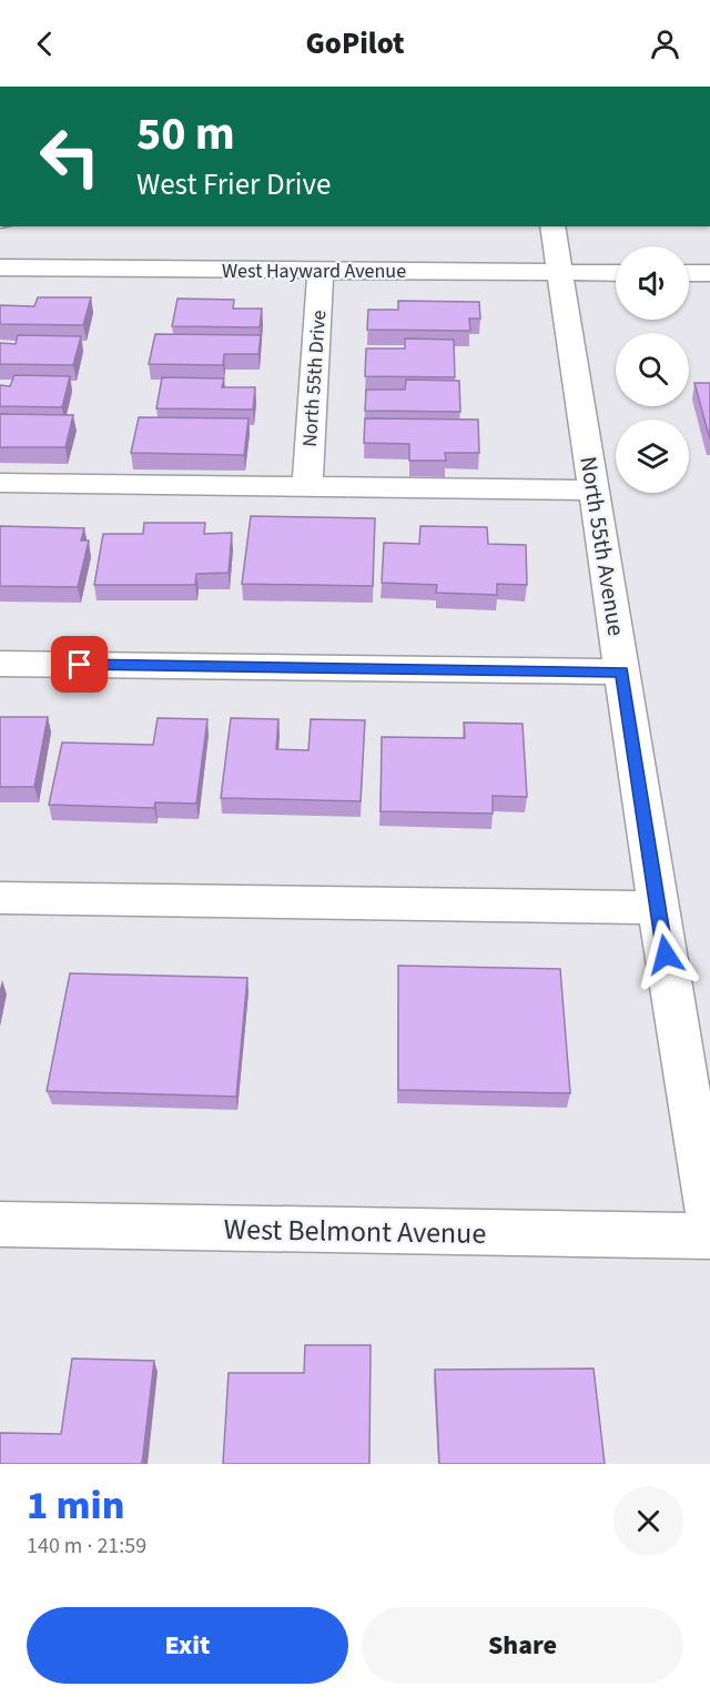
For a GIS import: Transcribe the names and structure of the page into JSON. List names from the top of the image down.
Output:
{
  "streets": {
    "street": [
      "West Hayward Avenue",
      "North 55th Drive",
      "North 55th Avenue",
      "West Belmont Avenue"
    ]
  },
  "crossings": [
    ["West Hayward Avenue", "North 55th Drive"],
    ["West Hayward Avenue", "North 55th Avenue"]
  ],
  "page": {
    "header": "GoPilot",
    "turn": ["50 m", "West Frier Drive"],
    "heading": ["1 min", "140 m · 21:59"],
    "buttons": ["Exit", "Share"]
  }
}
